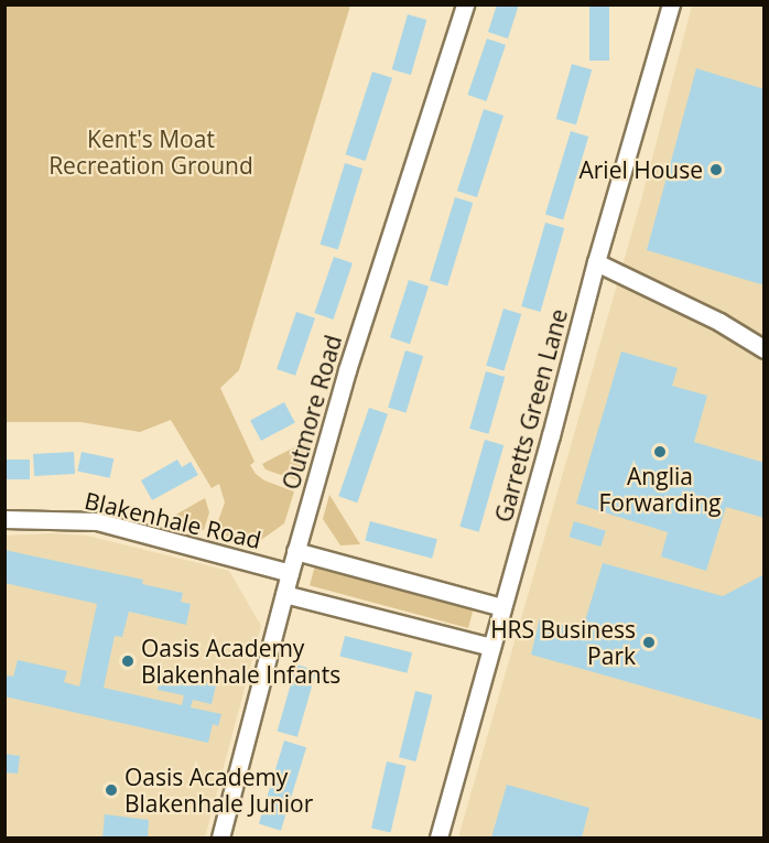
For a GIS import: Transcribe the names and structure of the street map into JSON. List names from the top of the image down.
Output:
{
  "streets": {
    "street": ["Outmore Road", "Garretts Green Lane", "Blakenhale Road"]
  },
  "crossings": [
    ["Outmore Road", "Blakenhale Road"]
  ],
  "parks": ["Kent's Moat Recreation Ground"],
  "places": [
    "Ariel House",
    "Anglia Forwarding",
    "HRS Business Park",
    "Oasis Academy Blakenhale Infants",
    "Oasis Academy Blakenhale Junior"
  ]
}
